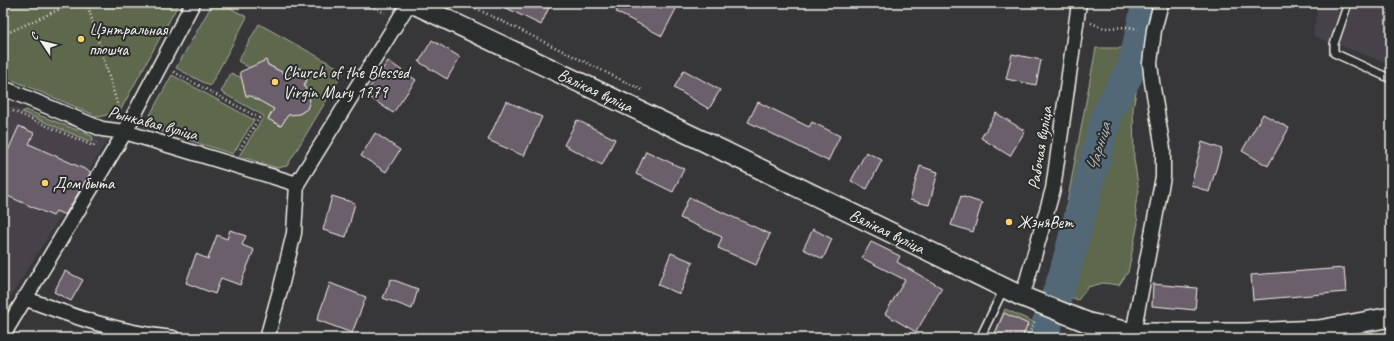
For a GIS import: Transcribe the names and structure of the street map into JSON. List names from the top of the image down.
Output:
{
  "streets": {
    "main road": ["Вялікая вуліца"],
    "street": ["Рынкавая вуліца", "Рабочая вуліца"]
  },
  "crossings": [
    ["Вялікая вуліца", "Рабочая вуліца"]
  ],
  "water": ["Чарніца"],
  "places": [
    "Цэнтральная плошча",
    "Church of the Blessed Virgin Mary 1779",
    "Дом быта",
    "ЖэняВет"
  ],
  "north": "top left"
}
